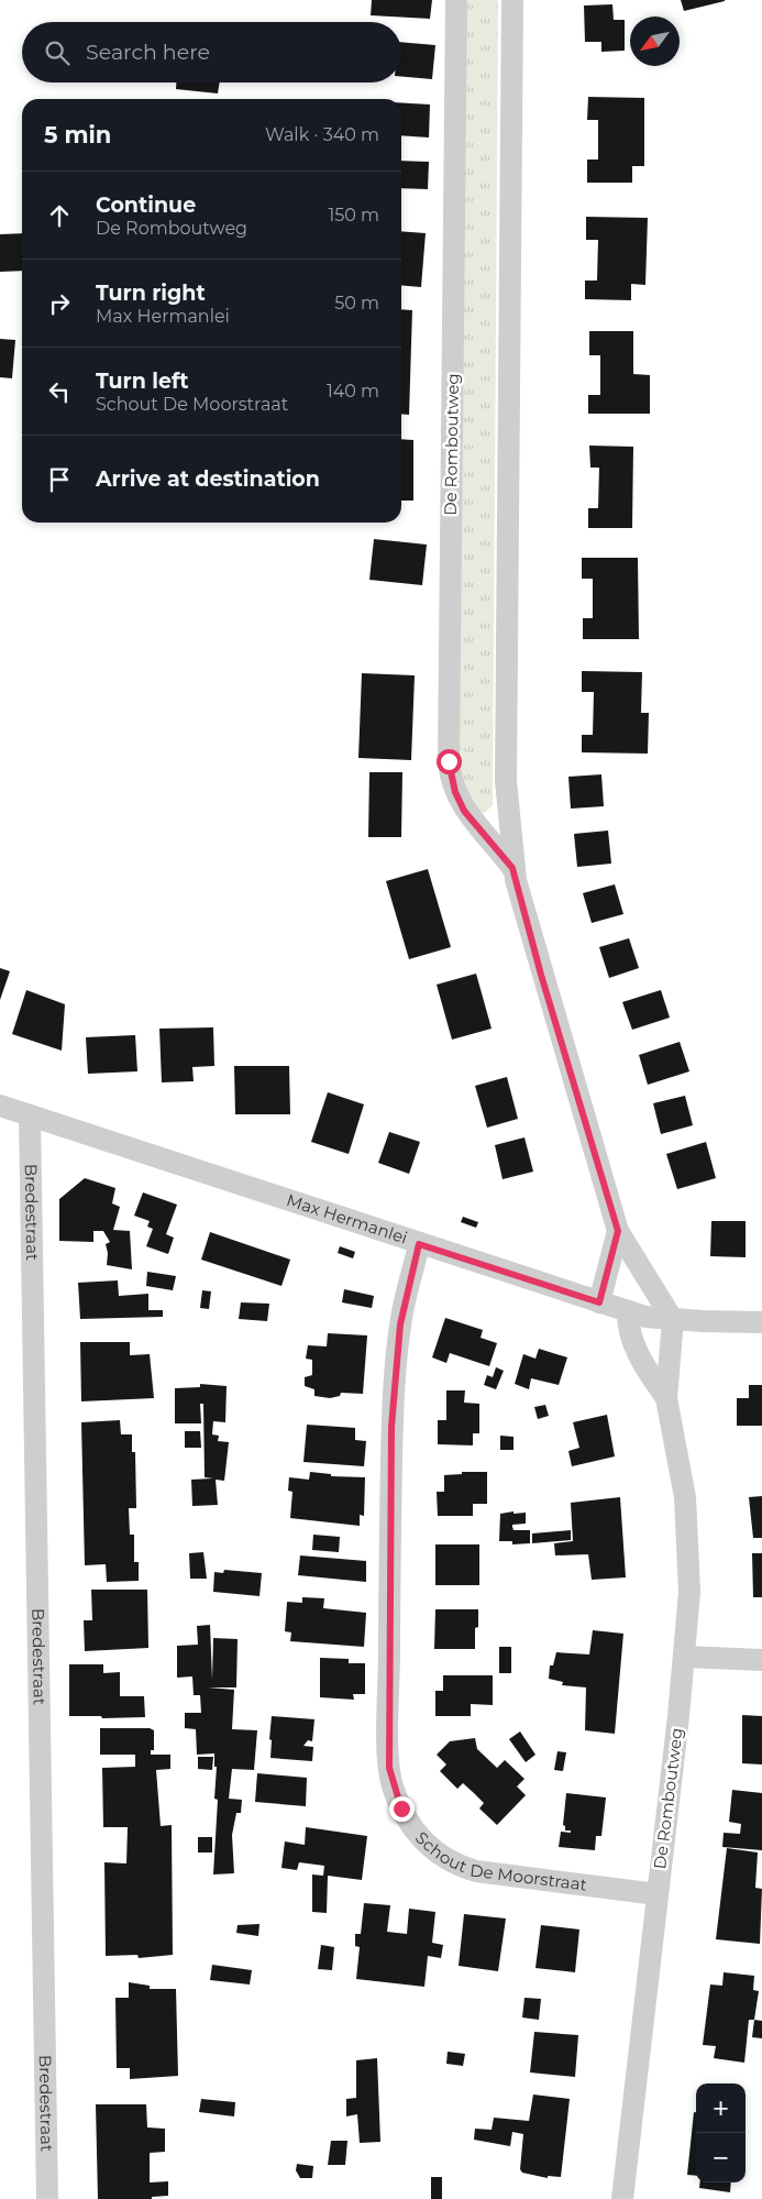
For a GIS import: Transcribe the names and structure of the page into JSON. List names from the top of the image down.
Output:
{
  "streets": {
    "street": [
      "De Romboutweg",
      "Bredestraat",
      "Max Hermanlei",
      "Schout De Moorstraat"
    ]
  },
  "crossings": [
    ["De Romboutweg", "Max Hermanlei"],
    ["De Romboutweg", "Schout De Moorstraat"],
    ["Bredestraat", "Max Hermanlei"],
    ["Max Hermanlei", "Schout De Moorstraat"]
  ],
  "north": "bottom left",
  "page": {
    "search": "Search here",
    "heading": ["5 min", "Walk · 340 m"],
    "list": [
      ["Continue", "De Romboutweg", "150 m"],
      ["Turn right", "Max Hermanlei", "50 m"],
      ["Turn left", "Schout De Moorstraat", "140 m"],
      "Arrive at destination"
    ],
    "map_buttons": ["+", "−"]
  }
}
